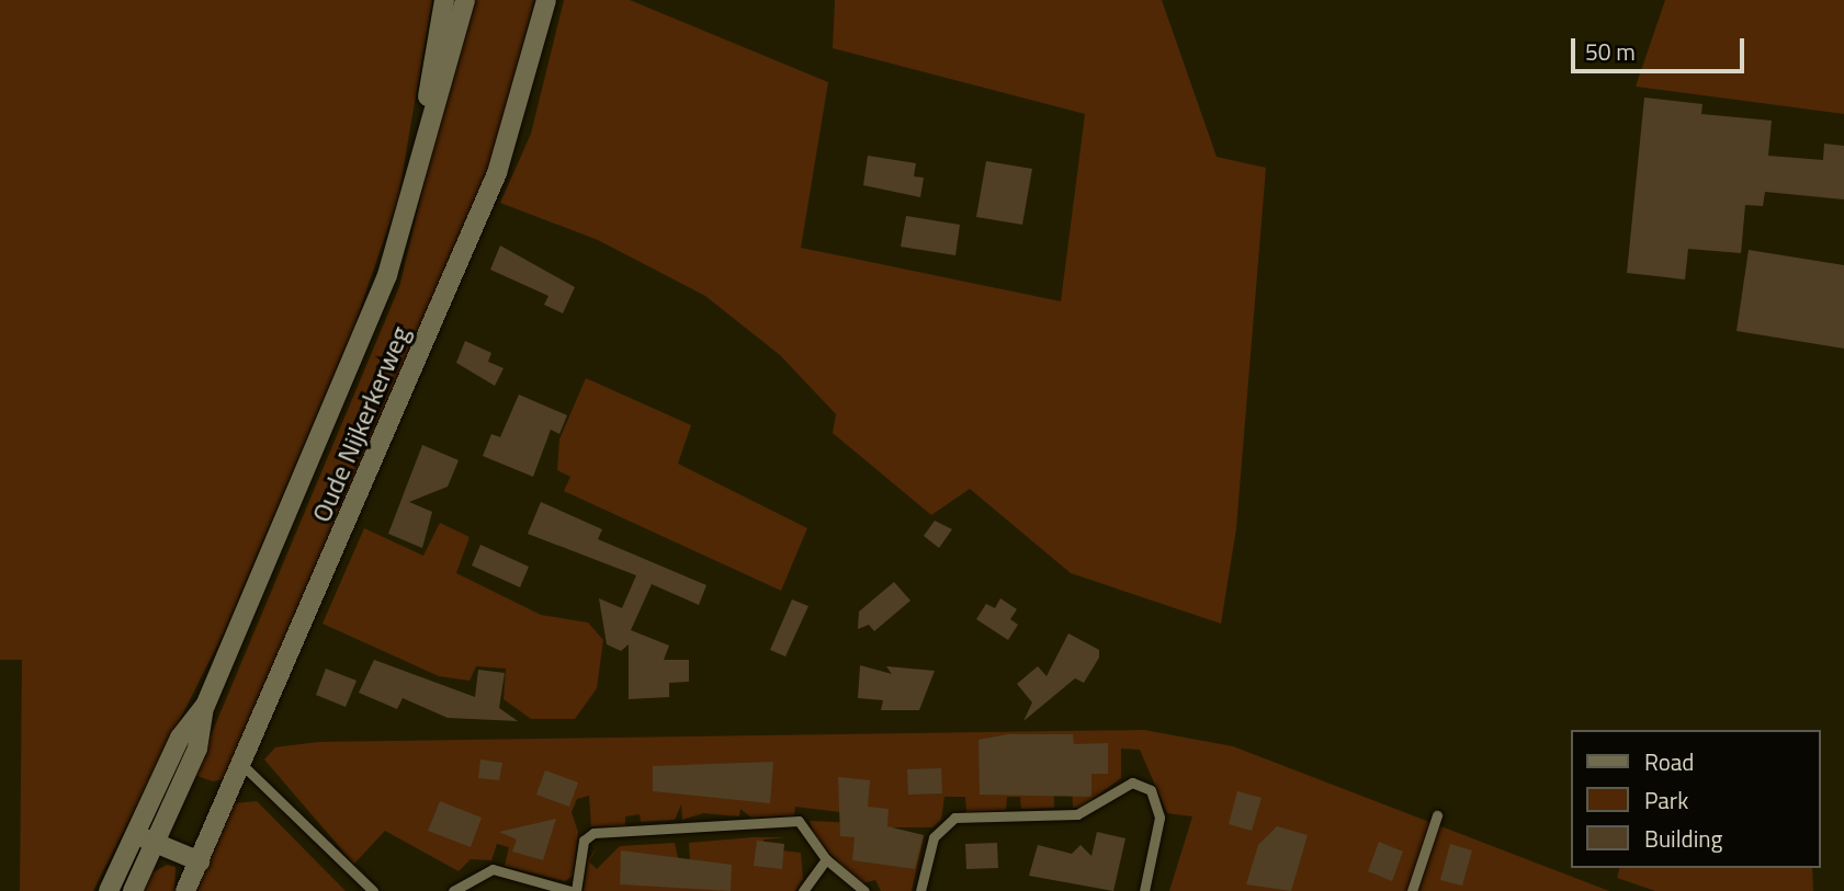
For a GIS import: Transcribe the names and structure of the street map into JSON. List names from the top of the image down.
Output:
{
  "streets": {
    "street": ["Oude Nijkerkerweg"]
  },
  "legend": ["Road", "Park", "Building"],
  "scale_bar": "50 m"
}
